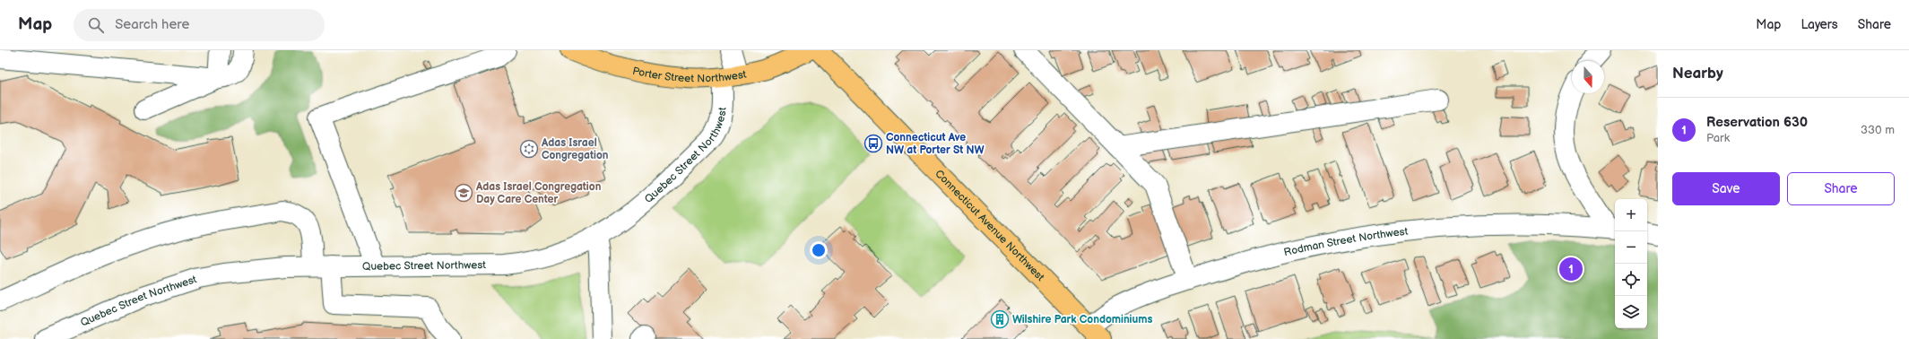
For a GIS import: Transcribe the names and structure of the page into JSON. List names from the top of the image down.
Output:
{
  "streets": {
    "main road": ["Porter Street Northwest", "Connecticut Avenue Northwest"],
    "street": ["Quebec Street Northwest", "Rodman Street Northwest"]
  },
  "crossings": [
    ["Porter Street Northwest", "Quebec Street Northwest"],
    ["Connecticut Avenue Northwest", "Rodman Street Northwest"]
  ],
  "places": {
    "bus stop": ["Connecticut Ave NW at Porter St NW"],
    "synagogue": ["Adas Israel Congregation"],
    "school or university": ["Adas Israel Congregation Day Care Center"],
    "building": ["Wilshire Park Condominiums"]
  },
  "north": "bottom",
  "page": {
    "header": "Map",
    "search": "Search here",
    "nav": ["Map", "Layers", "Share"],
    "heading": "Nearby",
    "list": [
      {
        "mark": "1",
        "name": "Reservation 630",
        "note": "Park",
        "value": "330 m"
      }
    ],
    "buttons": ["Save", "Share"],
    "map_buttons": ["+", "−"],
    "pins": "1"
  }
}
